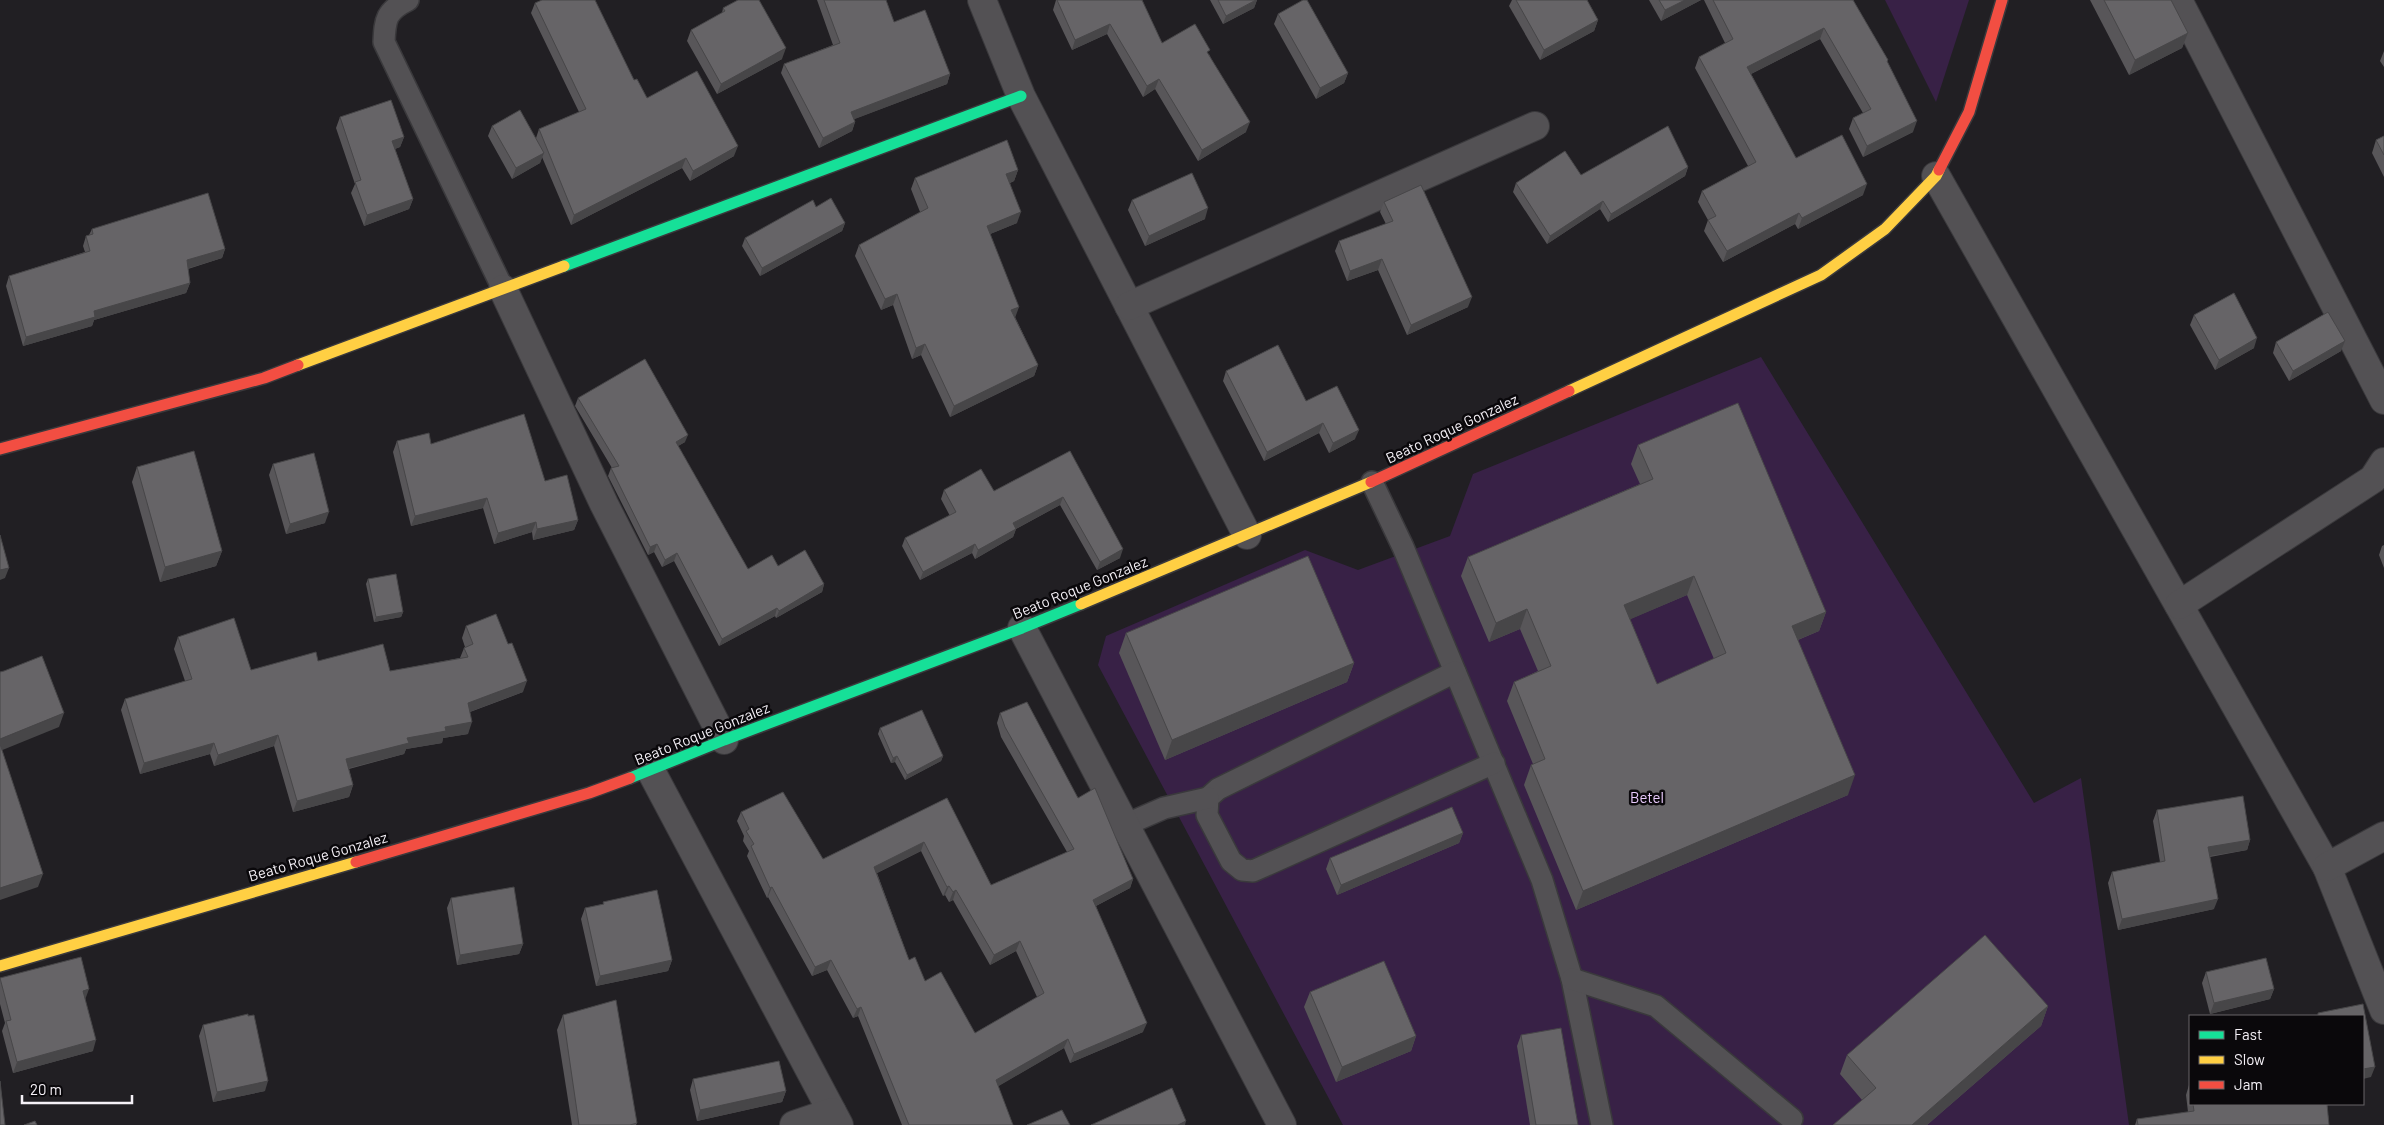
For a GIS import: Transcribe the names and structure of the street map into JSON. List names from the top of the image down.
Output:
{
  "streets": {
    "street": ["Beato Roque Gonzalez"]
  },
  "parks": ["Betel"],
  "legend": ["Fast", "Slow", "Jam"],
  "scale_bar": "20 m"
}
